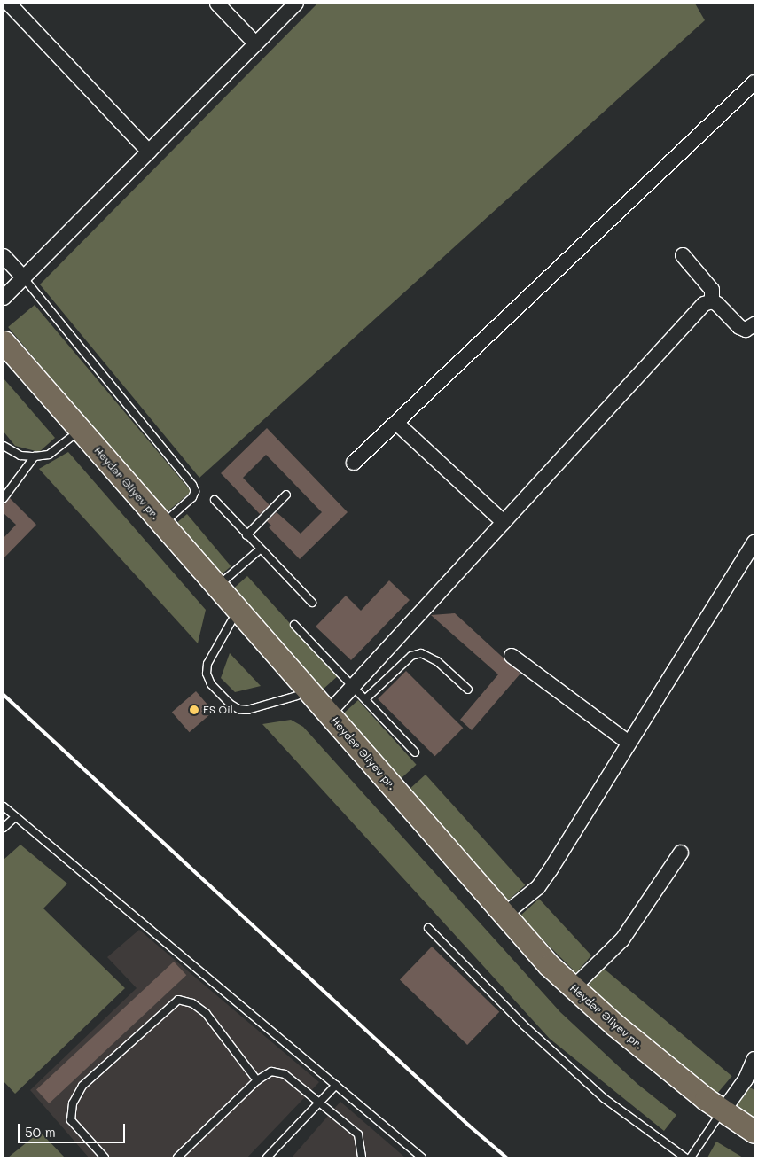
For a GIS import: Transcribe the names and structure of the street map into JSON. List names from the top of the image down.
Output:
{
  "streets": {
    "main road": ["Heydər Əliyev pr."]
  },
  "places": ["ES Oil"],
  "scale_bar": "50 m"
}
